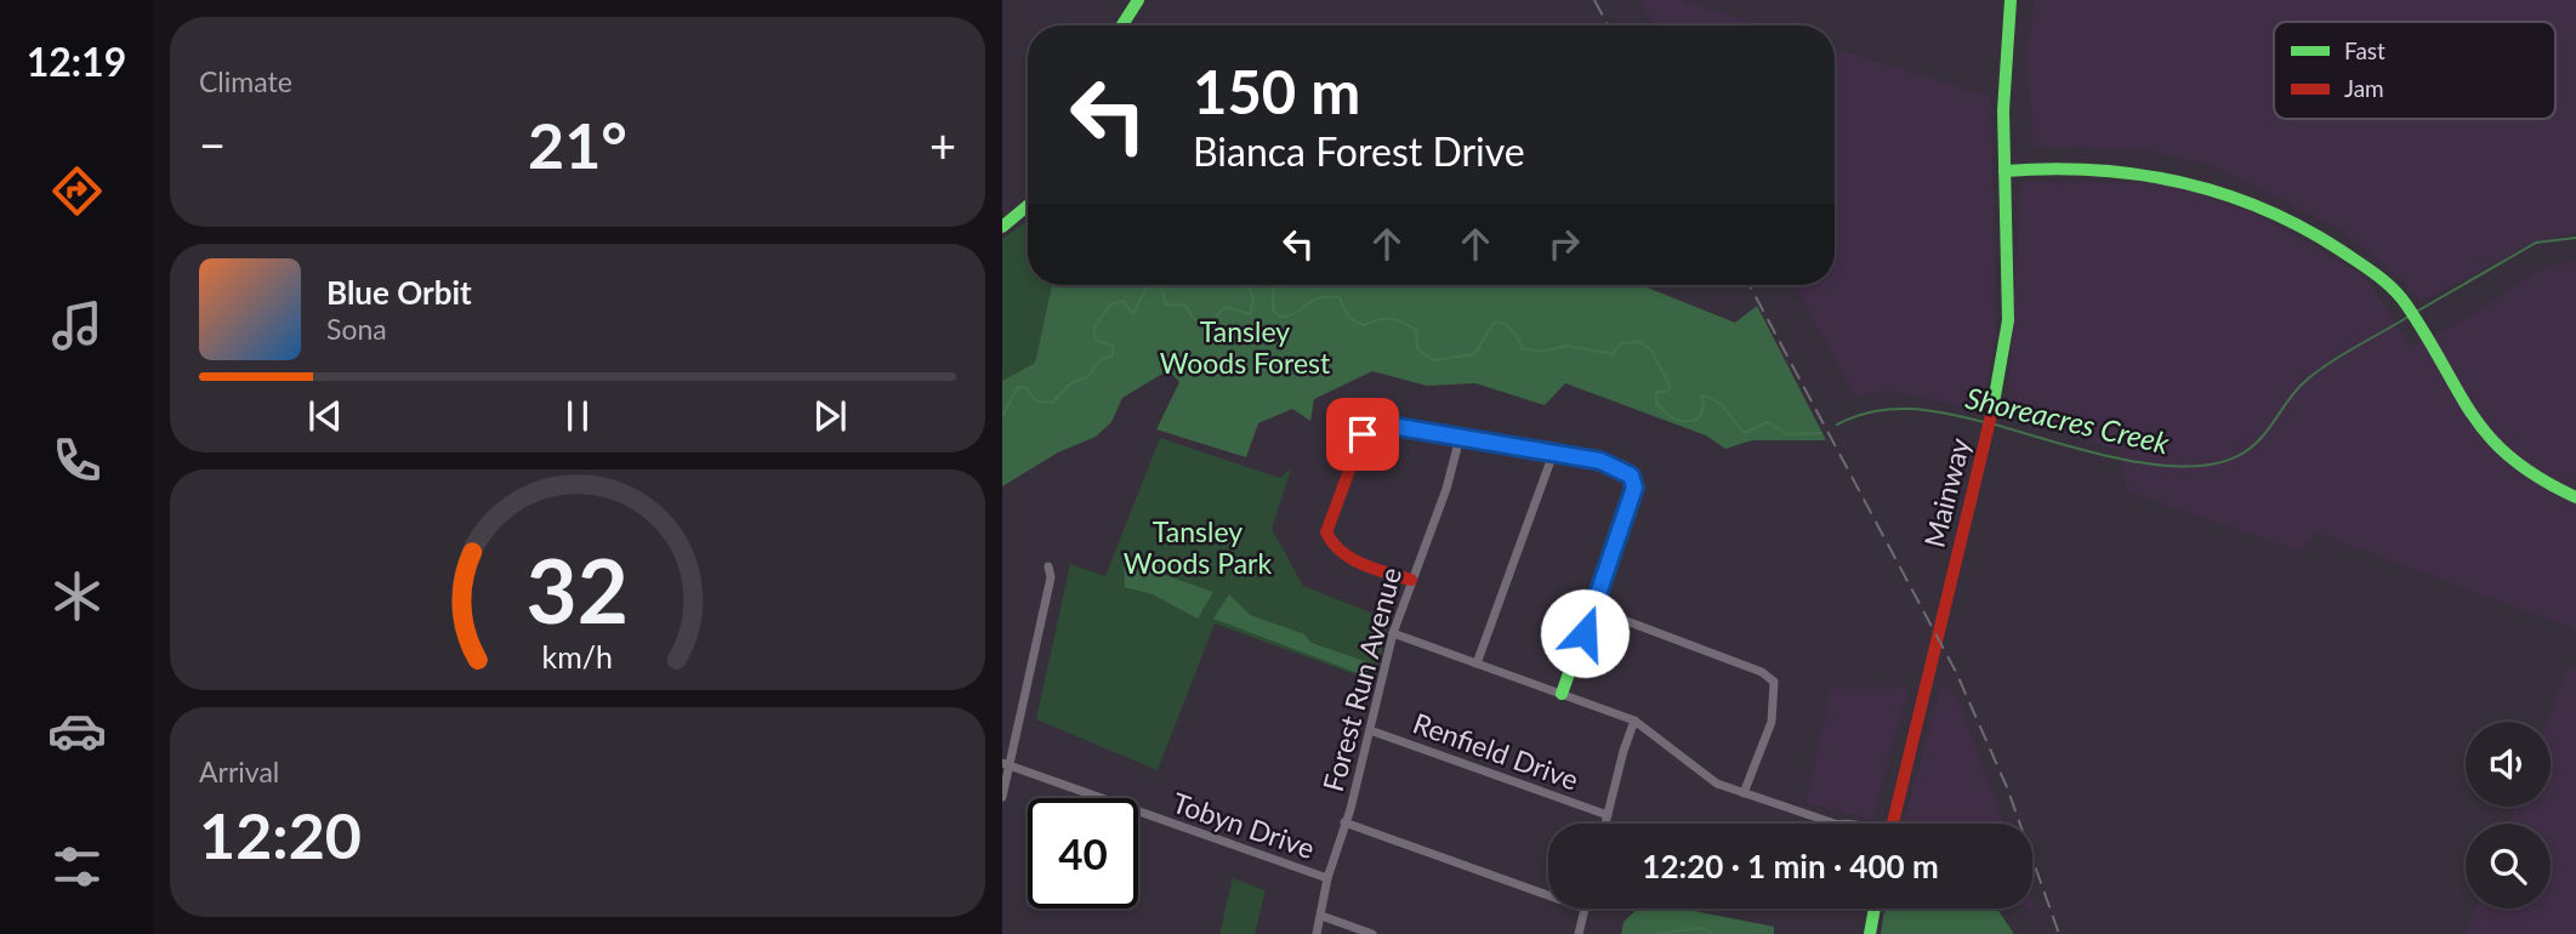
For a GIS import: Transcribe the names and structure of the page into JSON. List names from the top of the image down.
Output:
{
  "streets": {
    "street": [
      "Mainway",
      "Forest Run Avenue",
      "Renfield Drive",
      "Tobyn Drive"
    ]
  },
  "crossings": [
    ["Forest Run Avenue", "Renfield Drive"],
    ["Forest Run Avenue", "Tobyn Drive"]
  ],
  "water": ["Shoreacres Creek"],
  "parks": ["Tansley Woods Forest", "Tansley Woods Park"],
  "legend": ["Fast", "Jam"],
  "page": {
    "tabs": "12:19",
    "tile": [
      "Climate",
      ["Arrival", "12:20"]
    ],
    "turn": ["150 m", "Bianca Forest Drive"],
    "heat": ["−", "21°", "+"],
    "song": ["Blue Orbit", "Sona"],
    "limit": "40",
    "trip": "12:20 · 1 min · 400 m",
    "gauge": ["32", "km/h"]
  }
}
